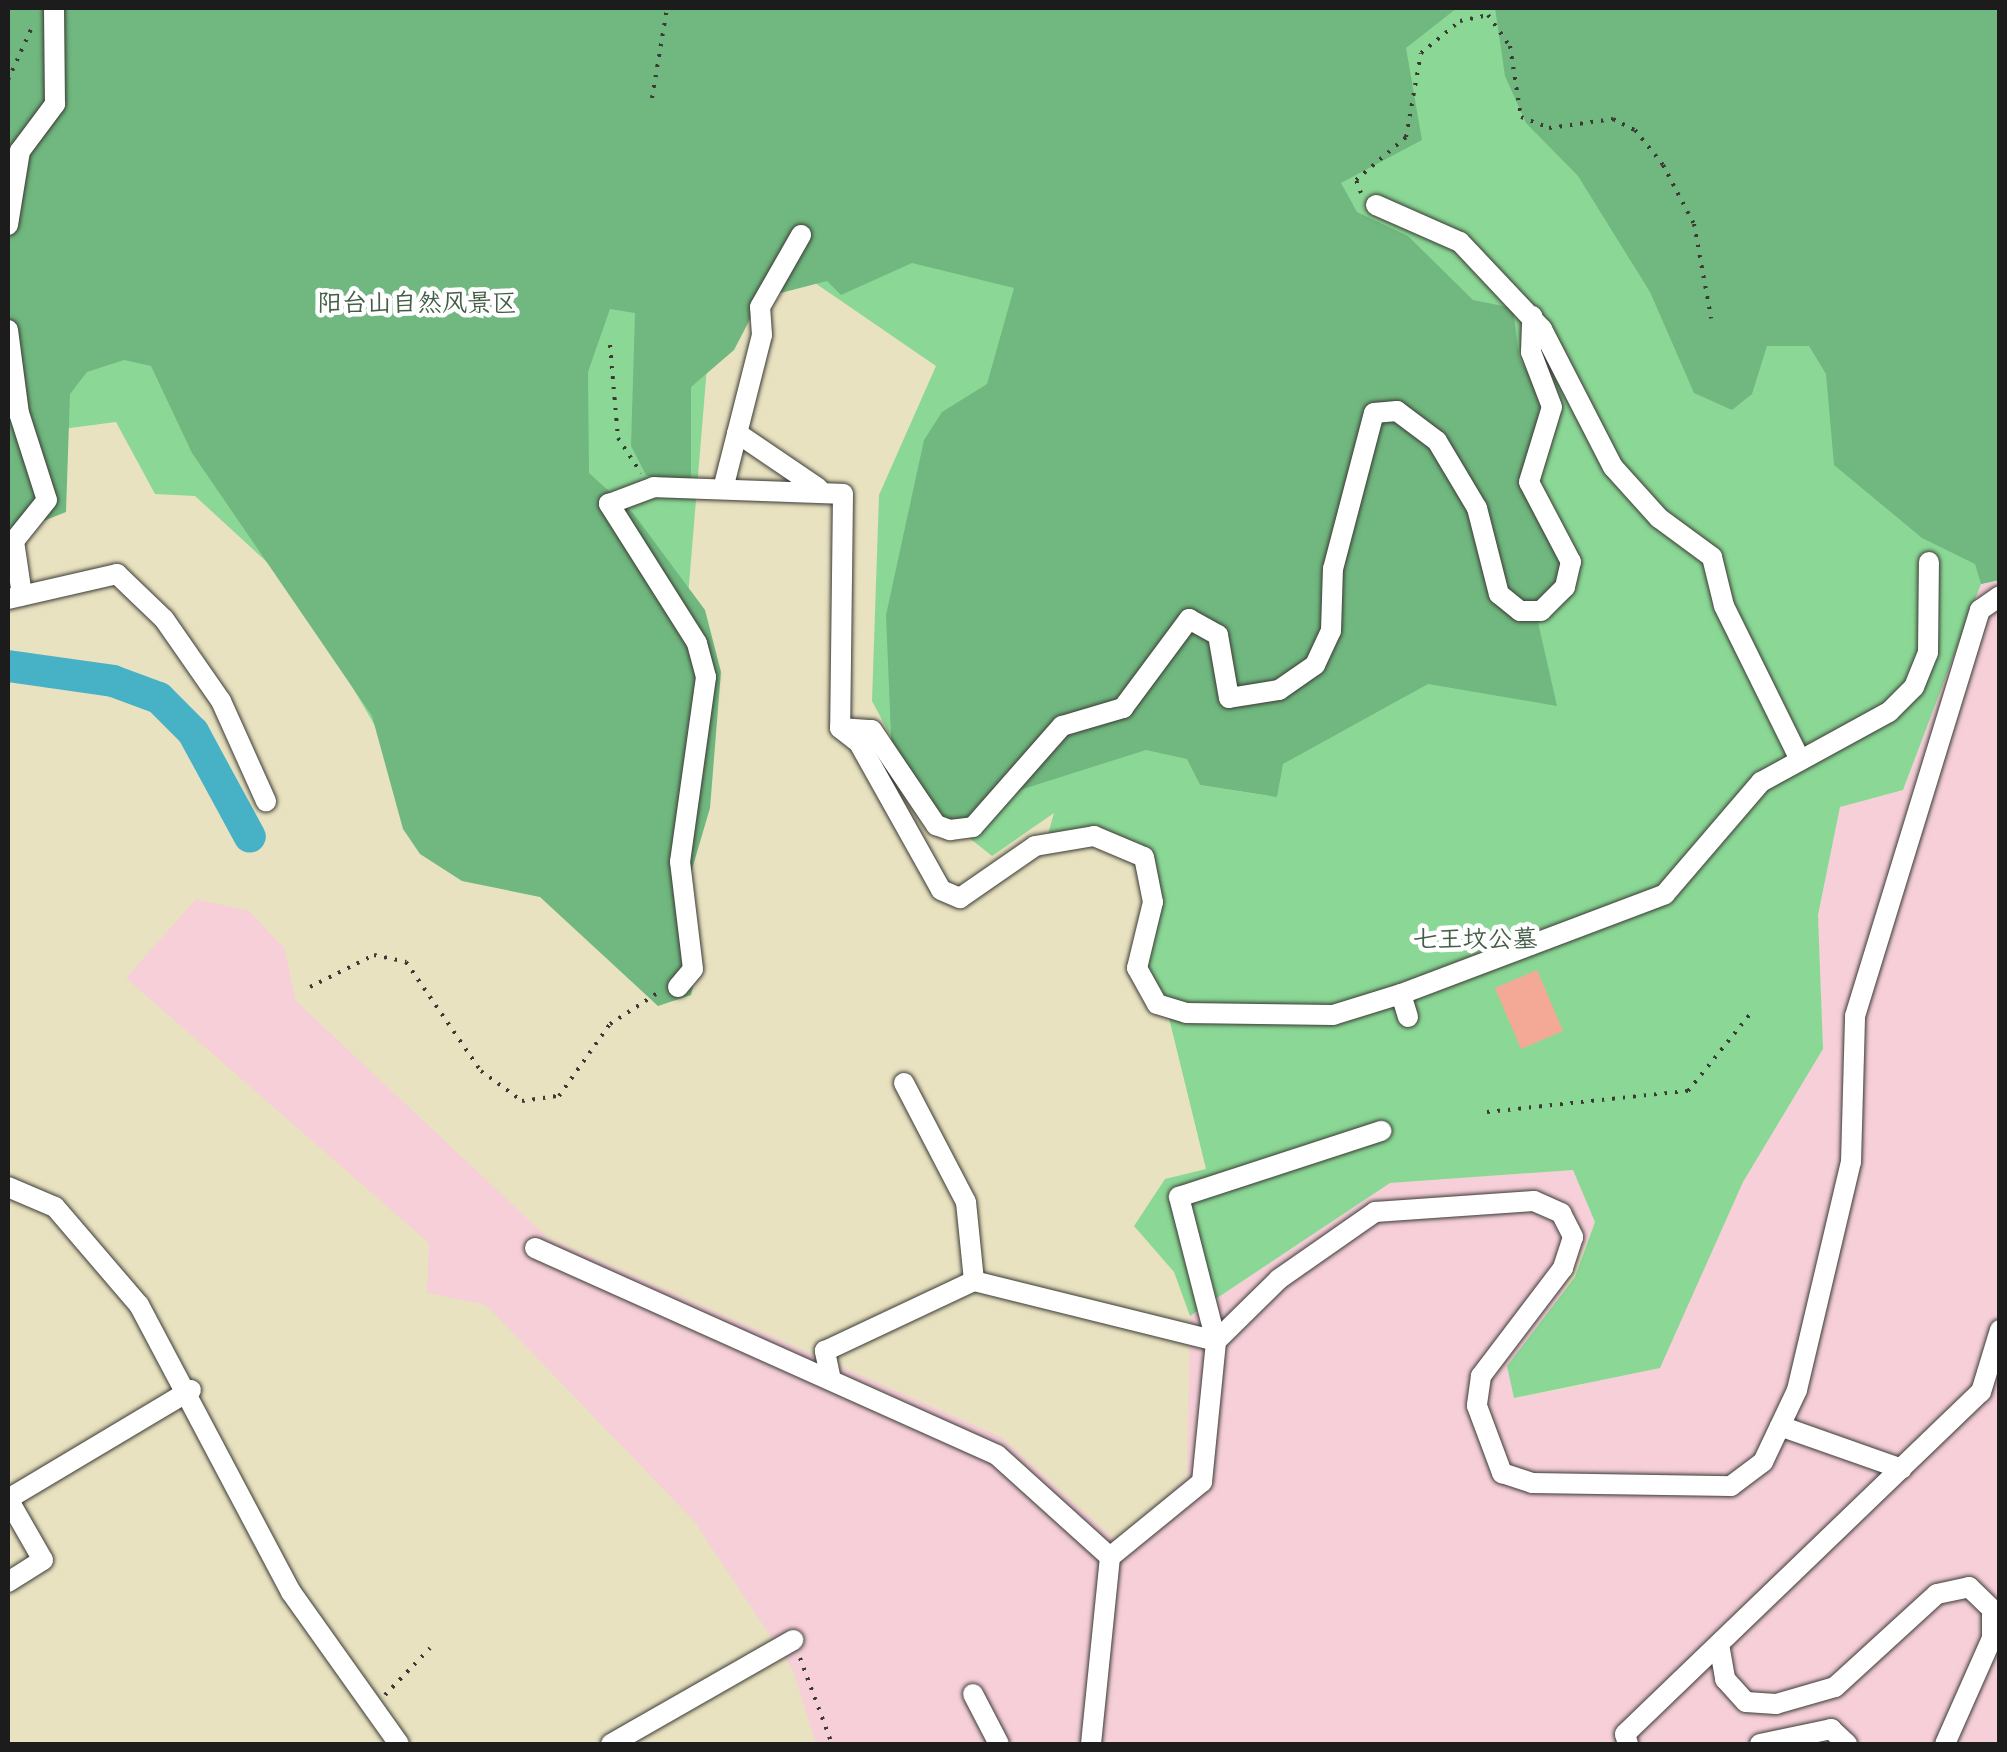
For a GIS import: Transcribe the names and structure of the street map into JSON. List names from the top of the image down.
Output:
{
  "parks": ["阳台山自然风景区", "七王坟公墓"]
}
